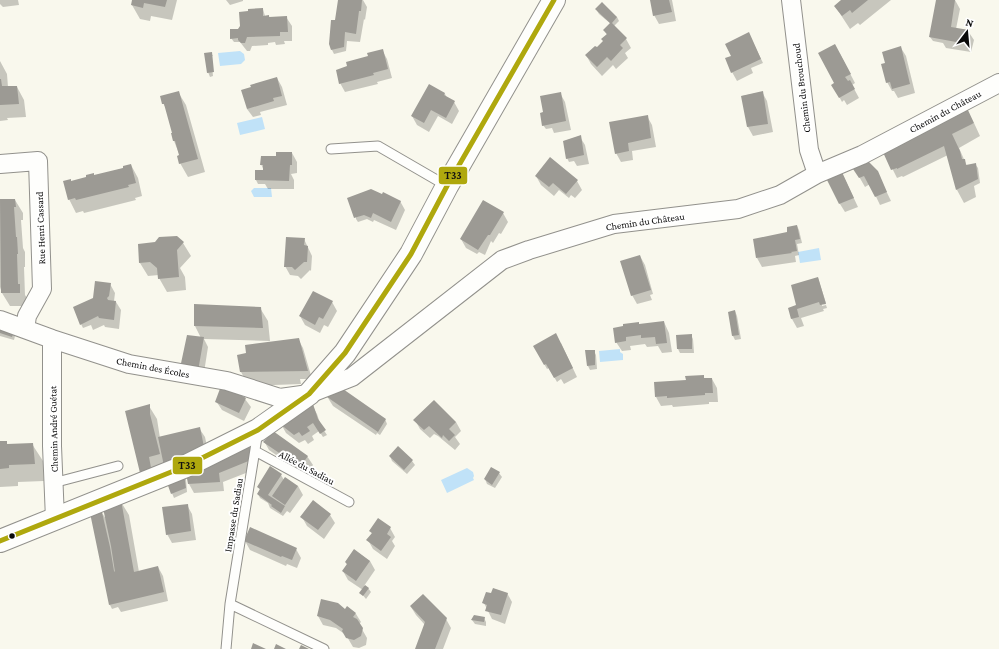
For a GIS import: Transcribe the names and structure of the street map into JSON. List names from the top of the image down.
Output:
{
  "streets": {
    "street": [
      "Chemin du Brouchoud",
      "Chemin du Château",
      "Rue Henri Cassard",
      "Chemin des Écoles",
      "Chemin André Guétat"
    ],
    "lane": ["Allée du Sadiau", "Impasse du Sadiau"]
  },
  "crossings": [
    ["Chemin du Brouchoud", "Chemin du Château"],
    ["Chemin du Château", "Chemin des Écoles"],
    ["Rue Henri Cassard", "Chemin des Écoles"],
    ["Chemin des Écoles", "Chemin André Guétat"],
    ["Allée du Sadiau", "Impasse du Sadiau"]
  ],
  "lines": ["transit line T33"],
  "north": "top"
}
